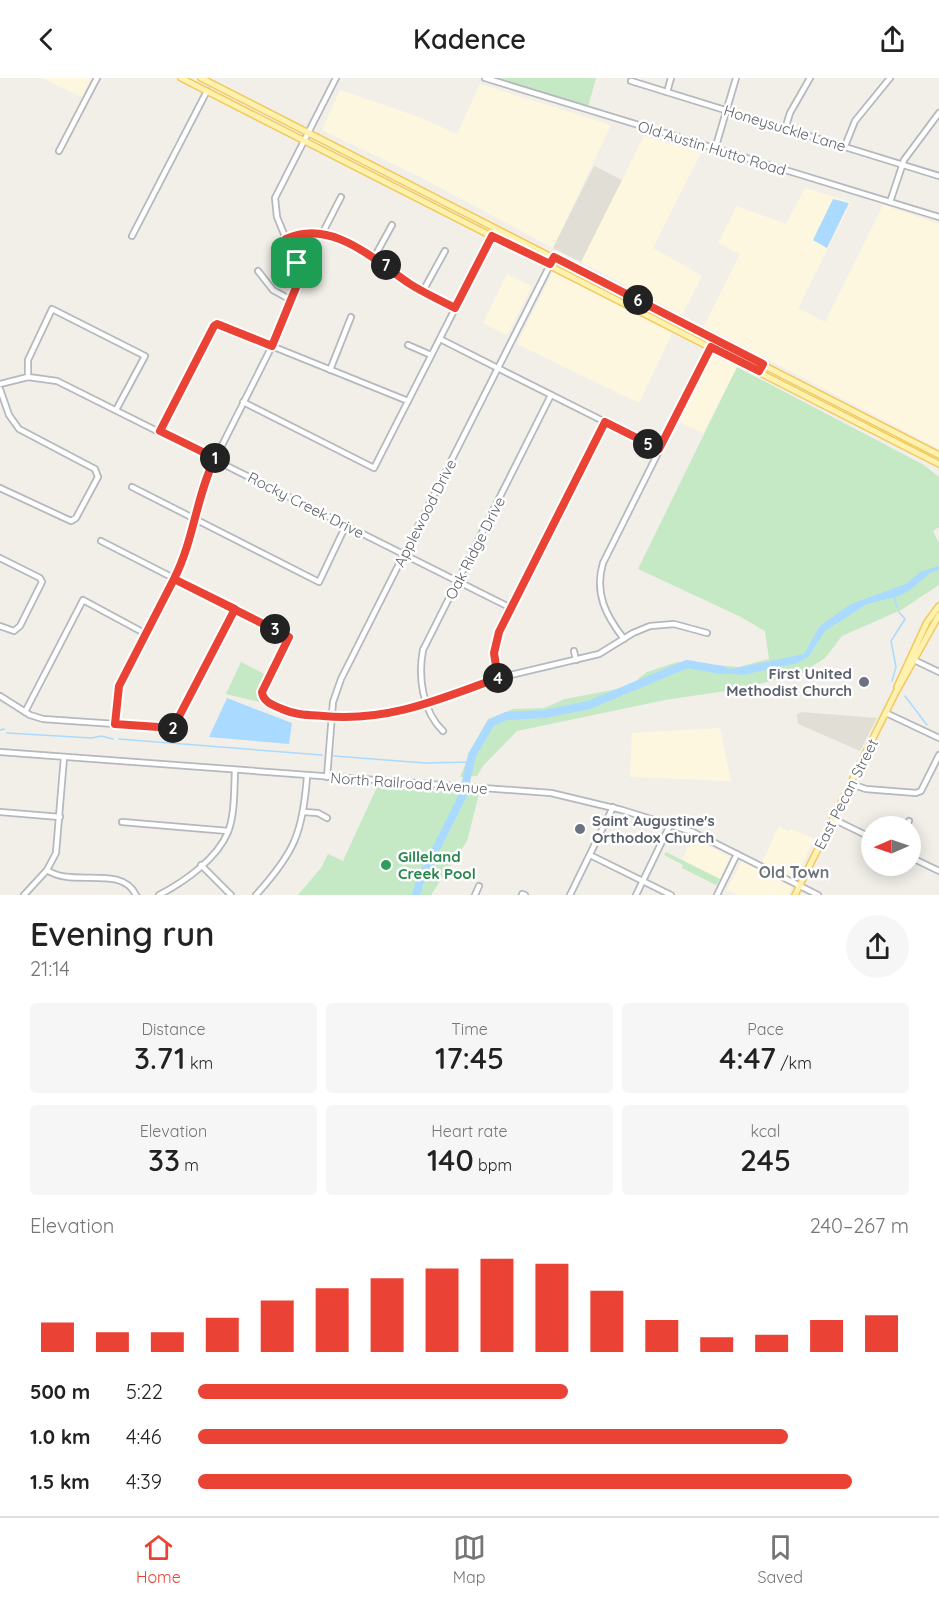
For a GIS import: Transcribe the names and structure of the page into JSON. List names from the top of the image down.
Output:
{
  "streets": {
    "main road": ["East Pecan Street"],
    "street": [
      "Honeysuckle Lane",
      "Old Austin Hutto Road",
      "Rocky Creek Drive",
      "Applewood Drive",
      "Oak Ridge Drive",
      "North Railroad Avenue"
    ]
  },
  "crossings": [
    ["Rocky Creek Drive", "Applewood Drive"],
    ["Rocky Creek Drive", "Oak Ridge Drive"],
    ["Applewood Drive", "North Railroad Avenue"],
    ["North Railroad Avenue", "East Pecan Street"]
  ],
  "districts": ["Old Town"],
  "places": ["First United Methodist Church", "Saint Augustine's Orthodox Church", "Gilleland Creek Pool"],
  "north": "left",
  "page": {
    "header": "Kadence",
    "pins": [
      "7",
      "6",
      "5",
      "1",
      "3",
      "4",
      "2"
    ],
    "heading": ["Evening run", "21:14"],
    "stats": [
      ["Distance", "3.71 km"],
      ["Time", "17:45"],
      ["Pace", "4:47 /km"],
      ["Elevation", "33 m"],
      ["Heart rate", "140 bpm"],
      ["kcal", "245"]
    ],
    "chart": ["Elevation", "240–267 m"],
    "list": [
      {
        "name": "500 m",
        "note": "5:22"
      },
      {
        "name": "1.0 km",
        "note": "4:46"
      },
      {
        "name": "1.5 km",
        "note": "4:39"
      }
    ],
    "tabs": ["Home", "Map", "Saved"]
  }
}
